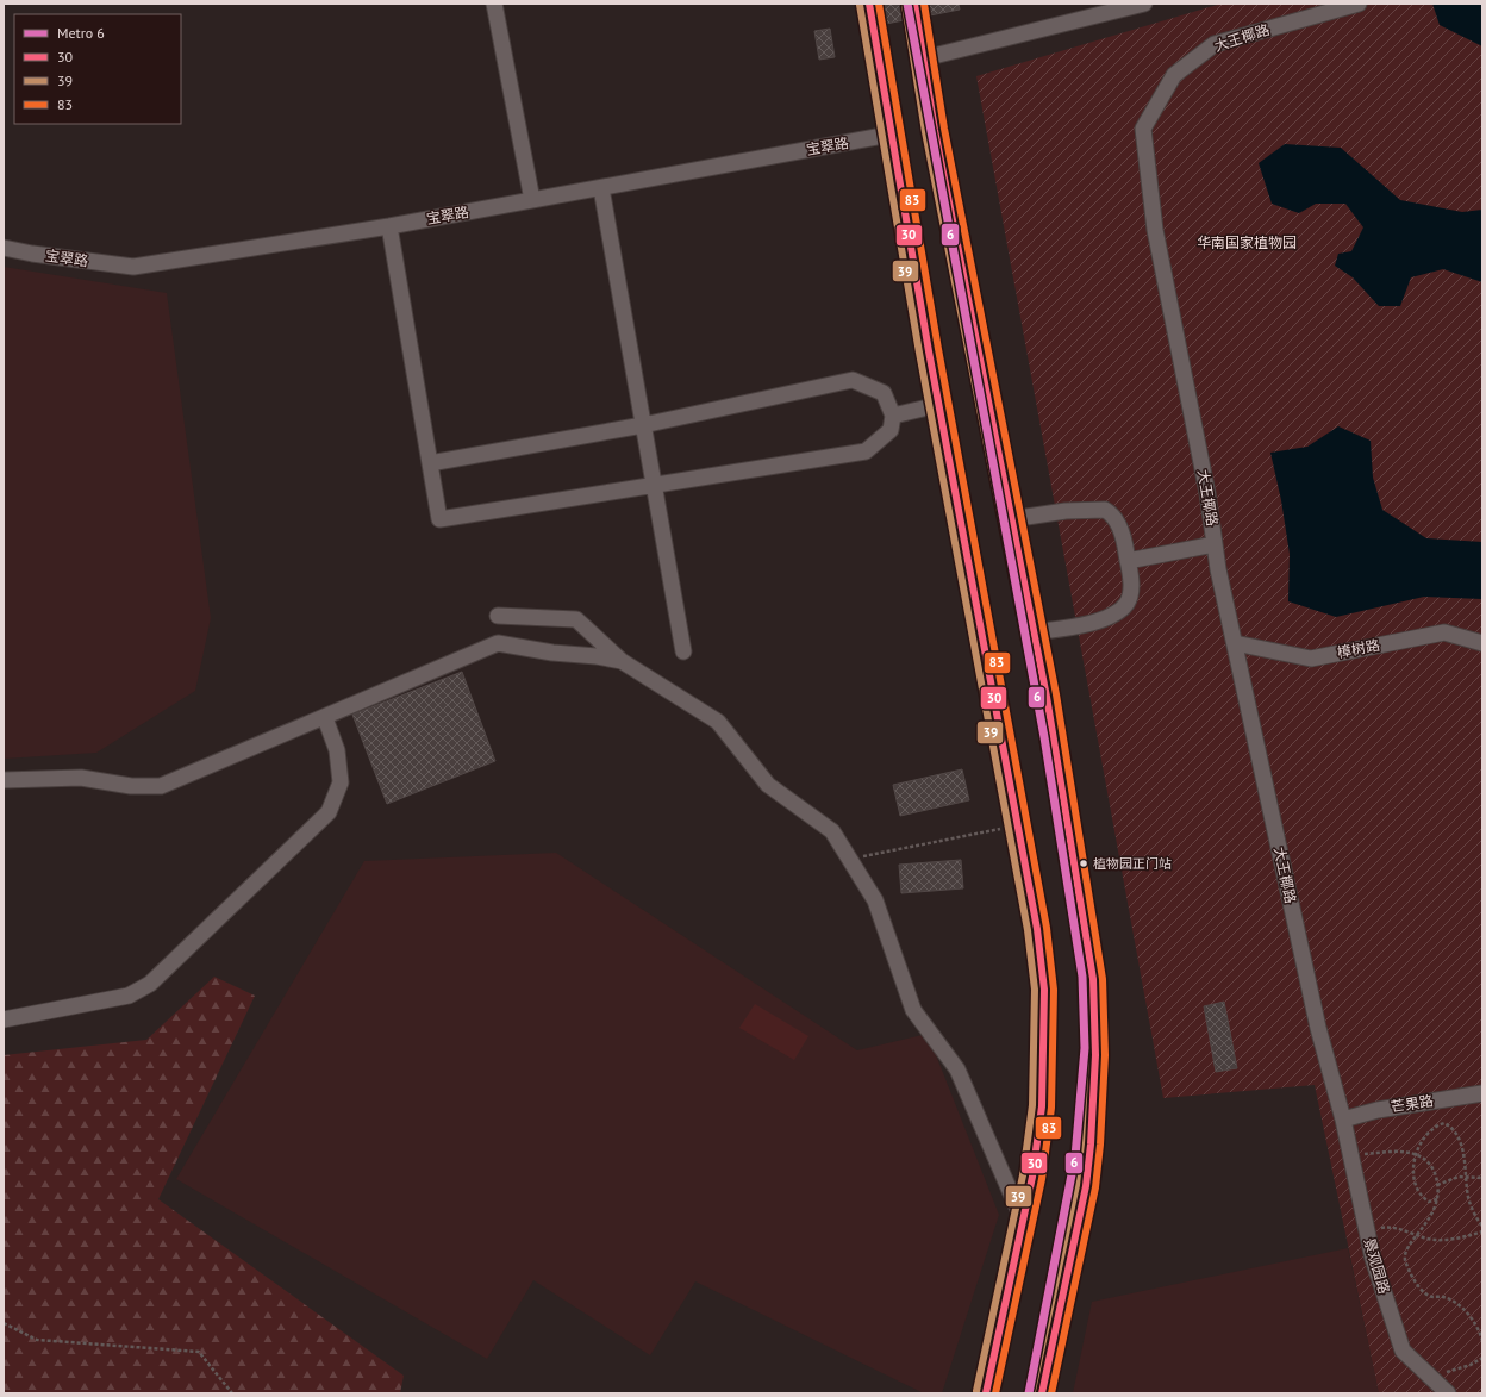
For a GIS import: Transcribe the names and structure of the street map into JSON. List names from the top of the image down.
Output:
{
  "streets": {
    "street": [
      "大王椰路",
      "宝翠路",
      "樟树路",
      "芒果路",
      "景观园路"
    ]
  },
  "crossings": [
    ["大王椰路", "樟树路"],
    ["大王椰路", "芒果路"],
    ["大王椰路", "景观园路"],
    ["芒果路", "景观园路"]
  ],
  "parks": ["华南国家植物园"],
  "places": ["植物园正门站"],
  "lines": [
    "metro line 6",
    "transit line 30",
    "transit line 83",
    "transit line 39"
  ],
  "legend": [
    "Metro 6",
    "30",
    "39",
    "83"
  ]
}
